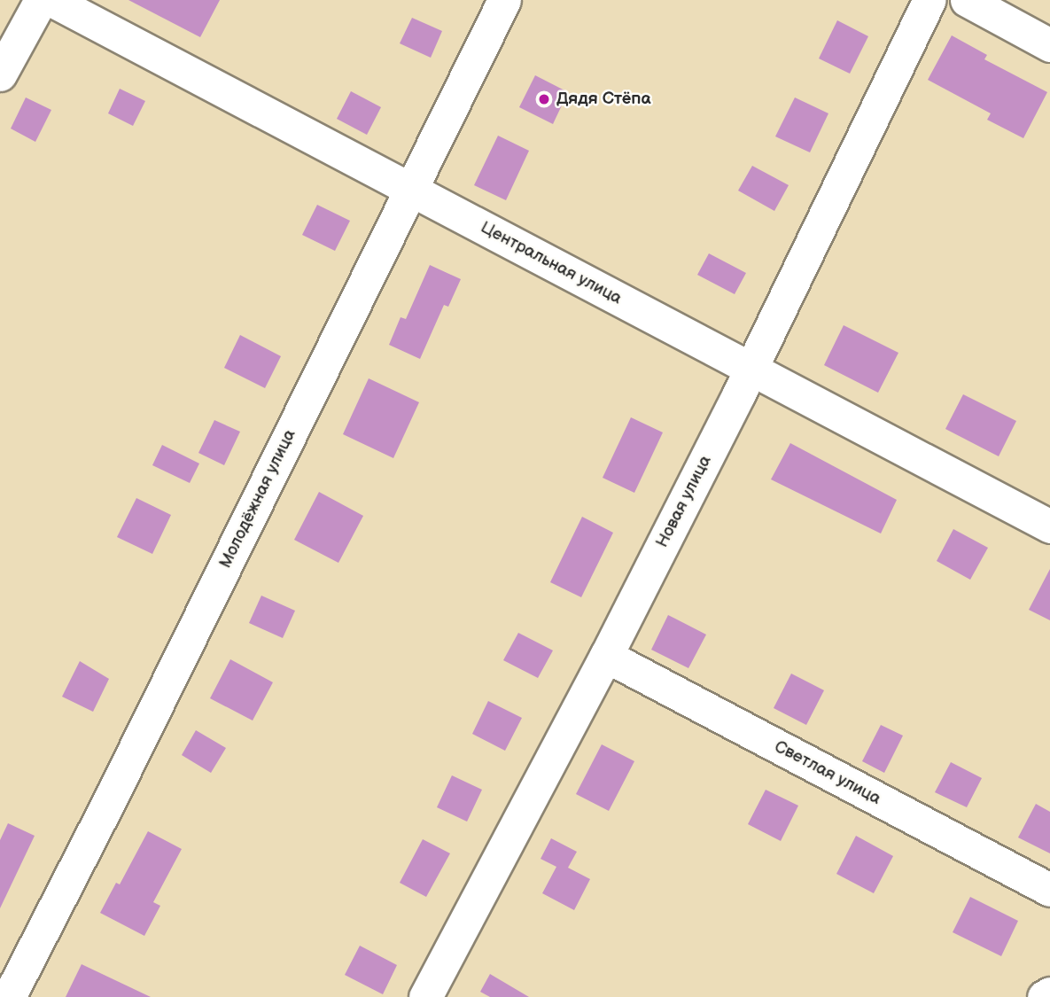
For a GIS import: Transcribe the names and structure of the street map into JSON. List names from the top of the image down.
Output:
{
  "streets": {
    "street": [
      "Центральная улица",
      "Молодёжная улица",
      "Новая улица",
      "Светлая улица"
    ]
  },
  "crossings": [
    ["Центральная улица", "Молодёжная улица"],
    ["Центральная улица", "Новая улица"],
    ["Новая улица", "Светлая улица"]
  ],
  "places": ["Дядя Стёпа"]
}
